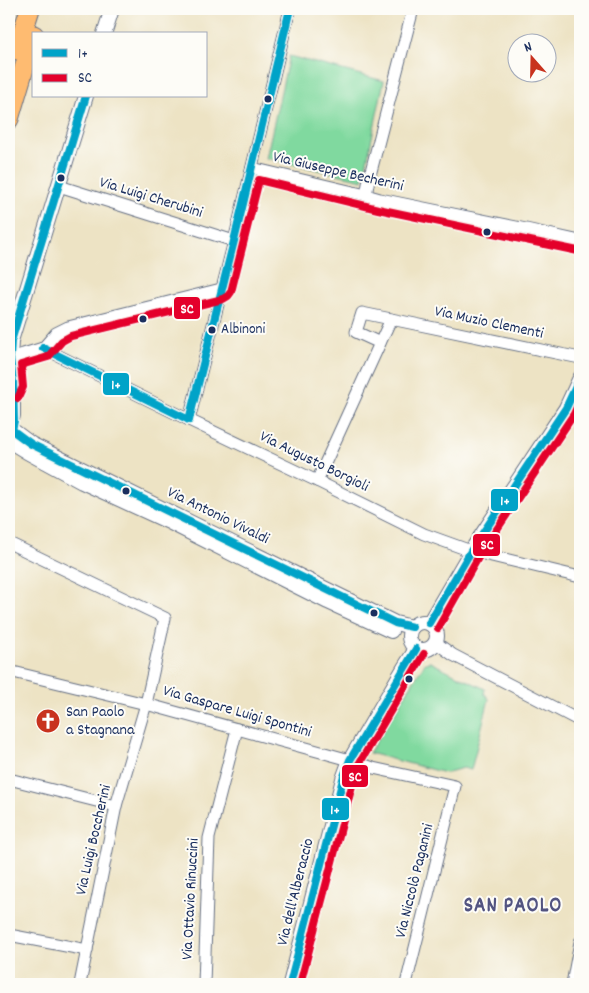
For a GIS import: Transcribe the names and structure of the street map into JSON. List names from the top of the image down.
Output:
{
  "streets": {
    "street": [
      "Via Giuseppe Becherini",
      "Via Luigi Cherubini",
      "Via Muzio Clementi",
      "Via Augusto Borgioli",
      "Via Antonio Vivaldi",
      "Via Gaspare Luigi Spontini",
      "Via Luigi Boccherini",
      "Via Niccolò Paganini",
      "Via dell'Alberaccio",
      "Via Ottavio Rinuccini"
    ]
  },
  "crossings": [
    ["Via Giuseppe Becherini", "Via Luigi Cherubini"],
    ["Via Giuseppe Becherini", "Via Augusto Borgioli"],
    ["Via Antonio Vivaldi", "Via dell'Alberaccio"],
    ["Via Gaspare Luigi Spontini", "Via Luigi Boccherini"],
    ["Via Gaspare Luigi Spontini", "Via Niccolò Paganini"],
    ["Via Gaspare Luigi Spontini", "Via dell'Alberaccio"],
    ["Via Gaspare Luigi Spontini", "Via Ottavio Rinuccini"]
  ],
  "districts": ["SAN PAOLO"],
  "places": {
    "other": ["Albinoni"],
    "church": ["San Paolo a Stagnana"]
  },
  "lines": ["transit line 1+", "transit line SC"],
  "legend": ["1+", "SC"],
  "north": "top"
}
